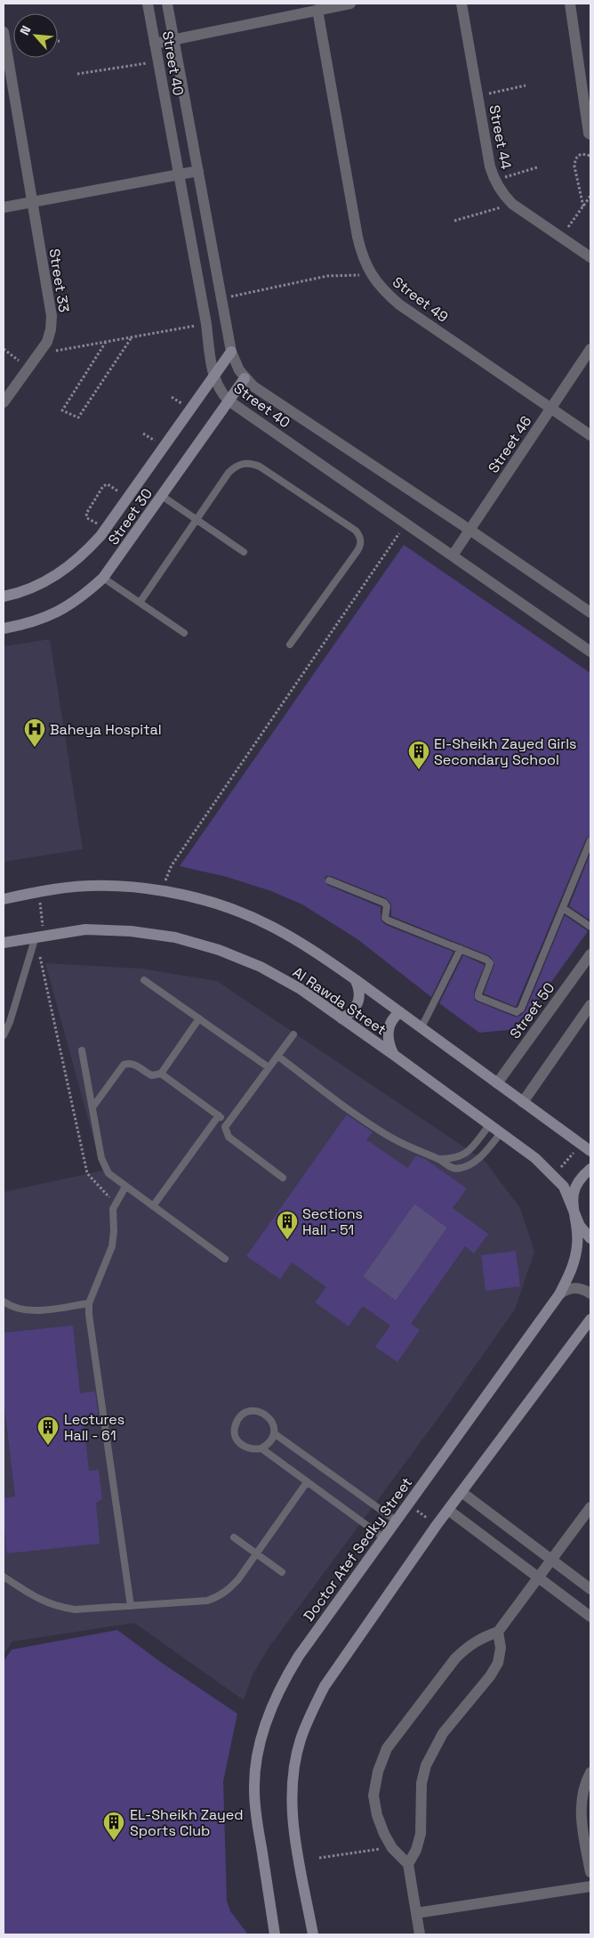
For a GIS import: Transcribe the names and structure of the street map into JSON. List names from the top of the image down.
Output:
{
  "streets": {
    "street": [
      "Street 40",
      "Street 44",
      "Street 33",
      "Street 49",
      "Street 46",
      "Street 30",
      "Al Rawda Street",
      "Street 50",
      "Doctor Atef Sedky Street"
    ]
  },
  "crossings": [
    ["Street 40", "Street 46"],
    ["Street 40", "Street 30"],
    ["Street 49", "Street 46"],
    ["Al Rawda Street", "Street 50"],
    ["Al Rawda Street", "Doctor Atef Sedky Street"]
  ],
  "places": {
    "hospital": ["Baheya Hospital"],
    "building": [
      "El-Sheikh Zayed Girls Secondary School",
      "Sections Hall - 51",
      "Lectures Hall - 61",
      "EL-Sheikh Zayed Sports Club"
    ]
  },
  "north": "top left"
}
